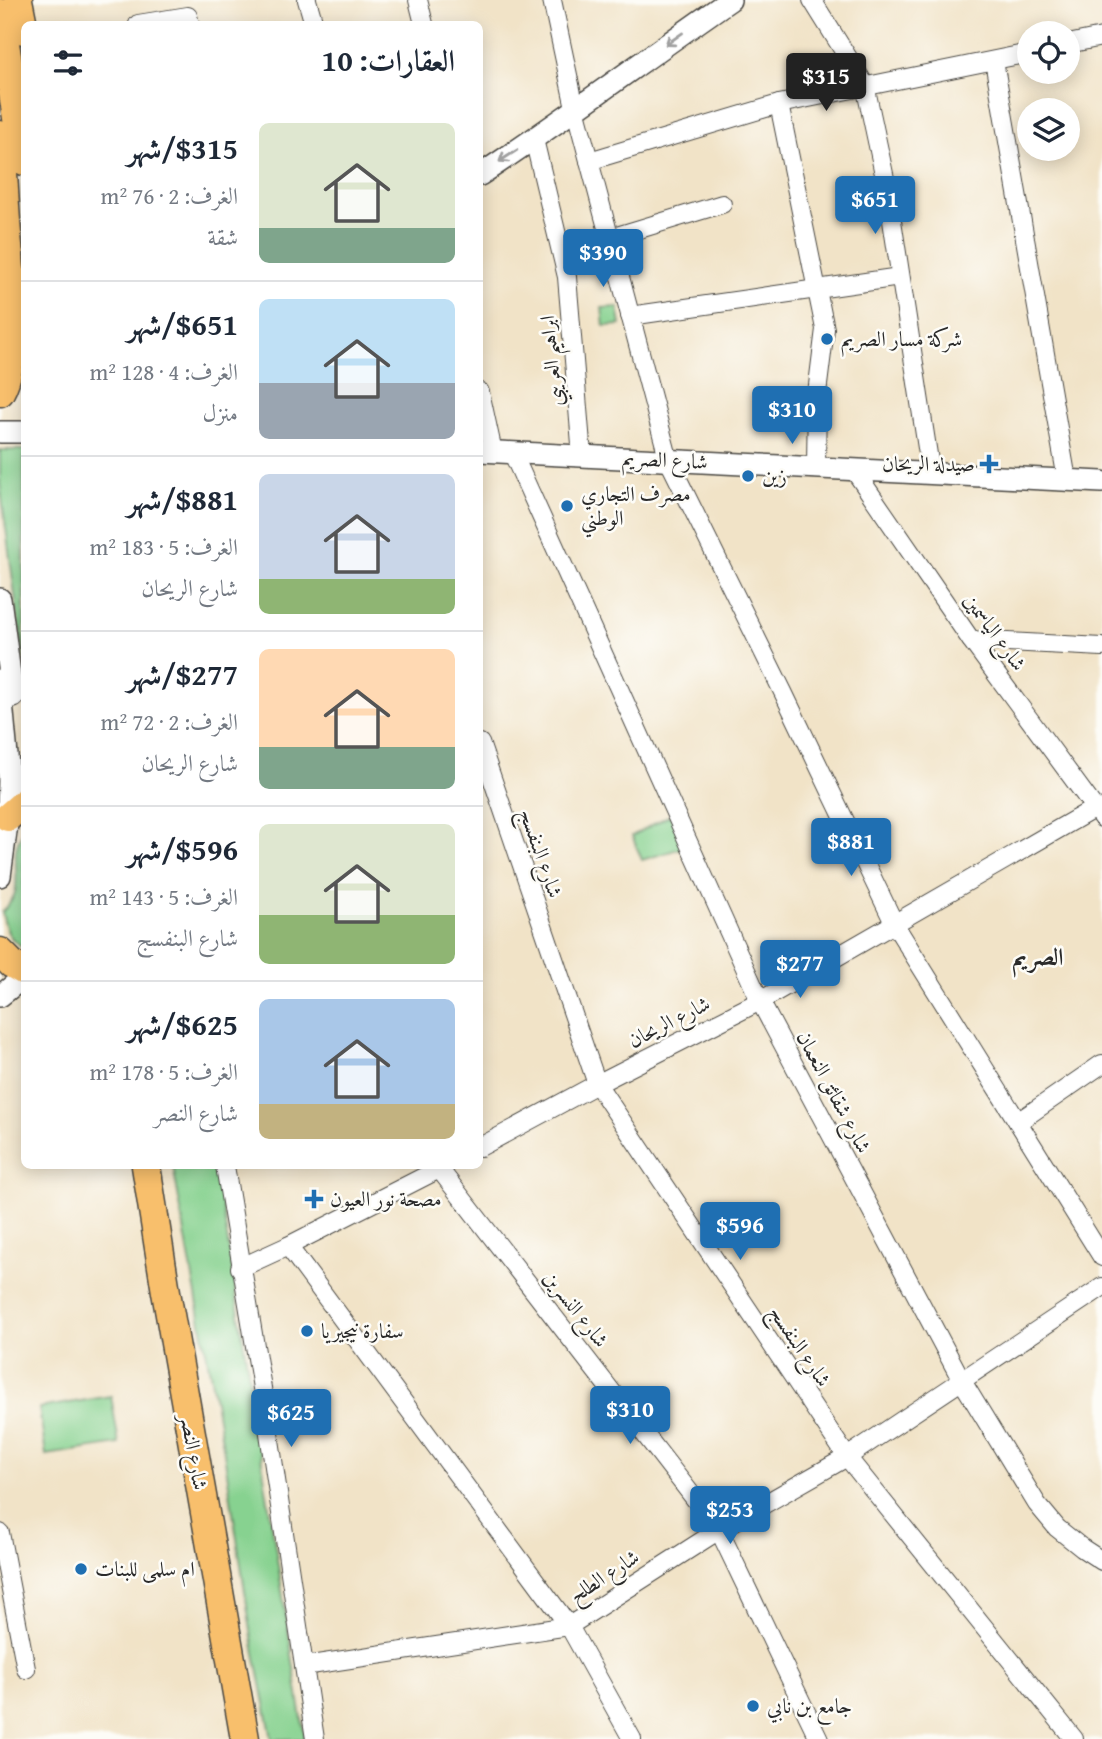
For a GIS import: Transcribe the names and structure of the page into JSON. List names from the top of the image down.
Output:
{
  "streets": {
    "highway": ["شارع النصر"],
    "street": [
      "ابراهيم العريبي",
      "شارع الصريم",
      "شارع الياسمين",
      "شارع البنفسج",
      "شارع الريحان",
      "شارع شقائق النعمان",
      "شارع النسرين",
      "شارع الطلح"
    ]
  },
  "crossings": [
    ["ابراهيم العريبي", "شارع الصريم"],
    ["شارع الصريم", "شارع الياسمين"],
    ["شارع الصريم", "شارع شقائق النعمان"],
    ["شارع الياسمين", "شارع الريحان"],
    ["شارع البنفسج", "شارع الريحان"],
    ["شارع البنفسج", "شارع الطلح"],
    ["شارع الريحان", "شارع شقائق النعمان"],
    ["شارع شقائق النعمان", "شارع الطلح"],
    ["شارع النسرين", "شارع الطلح"]
  ],
  "districts": ["الصريم"],
  "places": {
    "other": [
      "شركة مسار الصريم",
      "زين",
      "مصرف التجاري الوطني",
      "سفارة نيجيريا",
      "ام سلمى للبنات",
      "جامع بن نابي"
    ],
    "health": ["صيدلة الريحان", "مصحة نور العيون"]
  },
  "page": {
    "heading": "العقارات: 10",
    "price": [
      "$315",
      "$651",
      "$390",
      "$310",
      "$881",
      "$277",
      "$596",
      "$310",
      "$625",
      "$253"
    ],
    "list": [
      {
        "name": "$315/شهر",
        "note": "الغرف: 2 · 76 m² · شقة"
      },
      {
        "name": "$651/شهر",
        "note": "الغرف: 4 · 128 m² · منزل"
      },
      {
        "name": "$881/شهر",
        "note": "الغرف: 5 · 183 m² · شارع الريحان"
      },
      {
        "name": "$277/شهر",
        "note": "الغرف: 2 · 72 m² · شارع الريحان"
      },
      {
        "name": "$596/شهر",
        "note": "الغرف: 5 · 143 m² · شارع البنفسج"
      },
      {
        "name": "$625/شهر",
        "note": "الغرف: 5 · 178 m² · شارع النصر"
      }
    ]
  }
}
